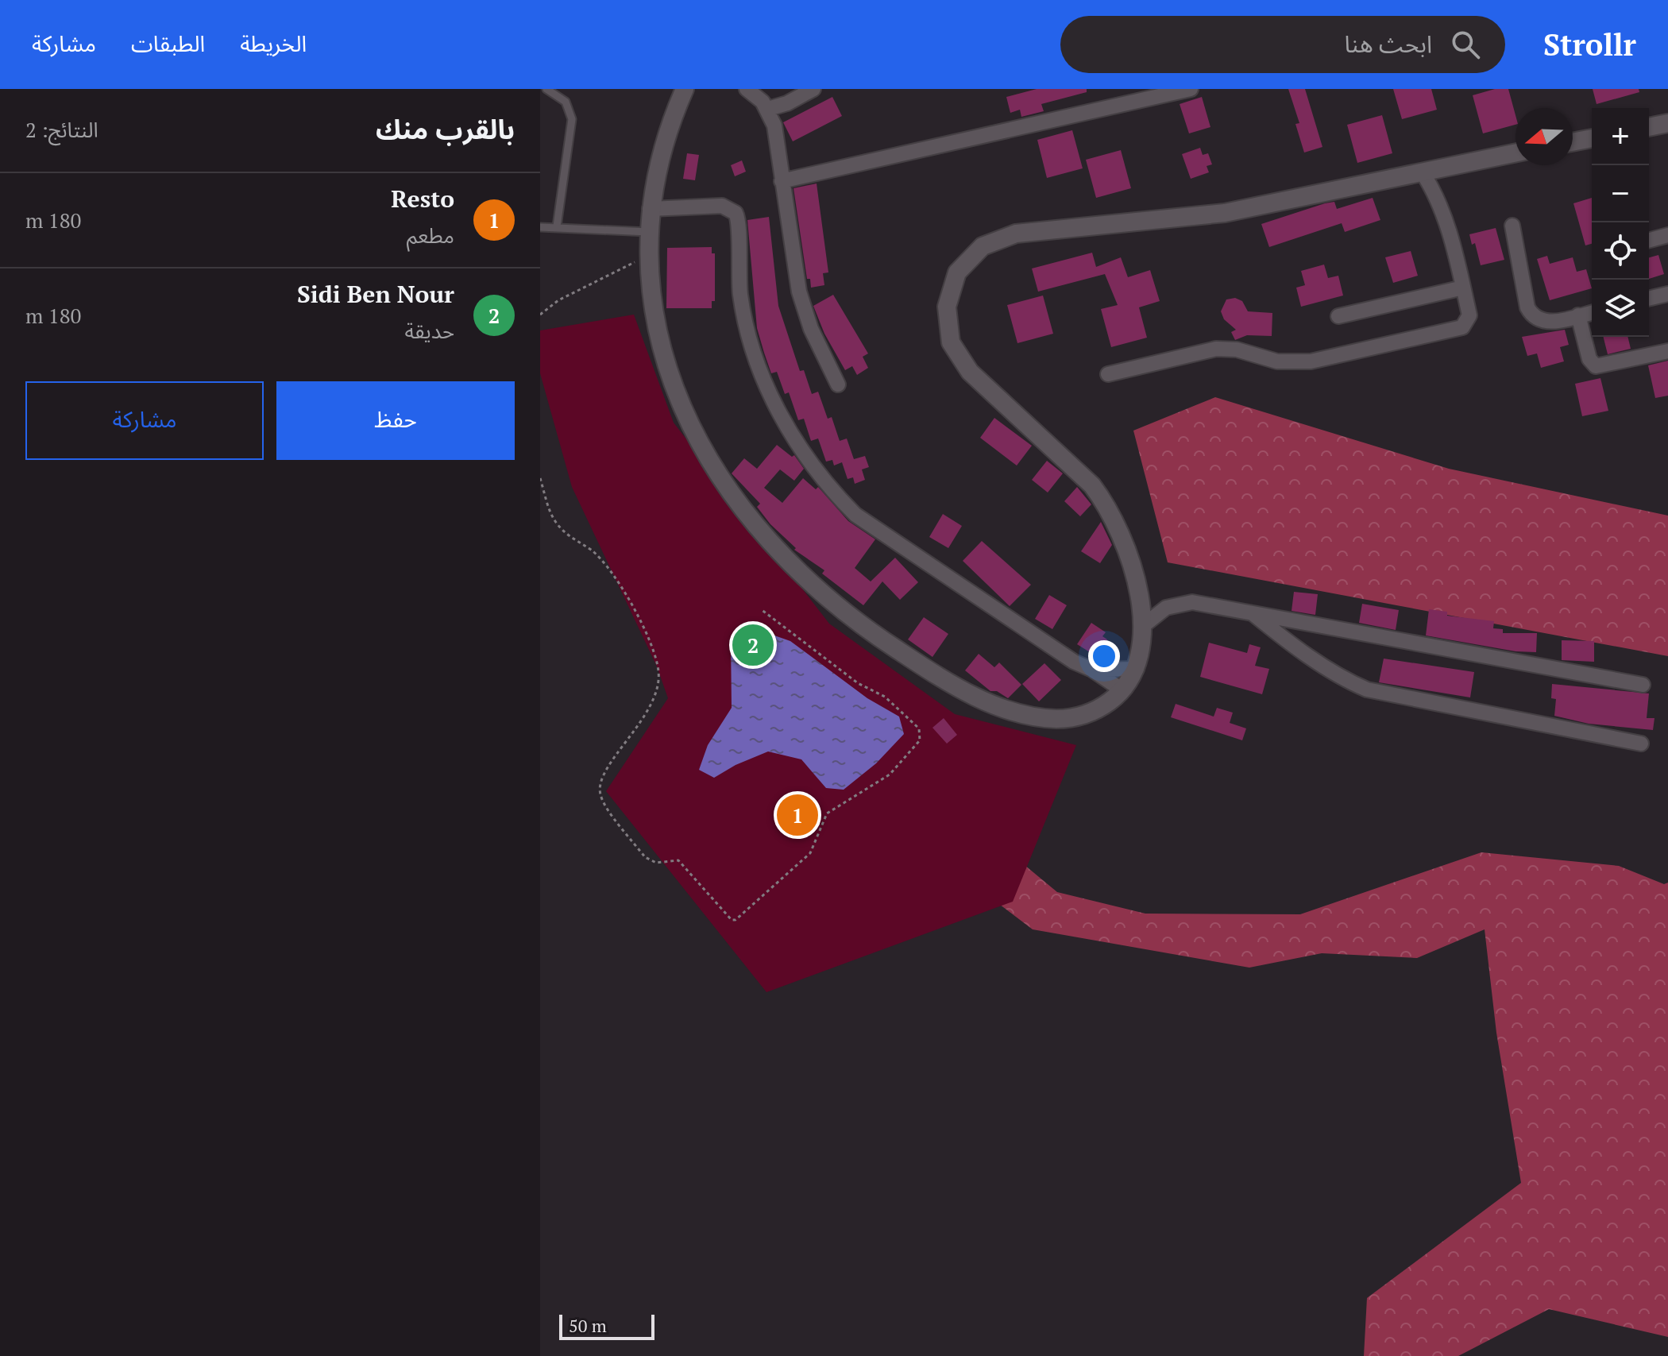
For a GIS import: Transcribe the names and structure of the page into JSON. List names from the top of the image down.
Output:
{
  "scale_bar": "50 m",
  "north": "left",
  "page": {
    "header": "Strollr",
    "search": "ابحث هنا",
    "nav": ["الخريطة", "الطبقات", "مشاركة"],
    "heading": ["بالقرب منك", "النتائج: 2"],
    "map_buttons": ["+", "−"],
    "list": [
      {
        "mark": "1",
        "name": "Resto",
        "note": "مطعم",
        "value": "180 m"
      },
      {
        "mark": "2",
        "name": "Sidi Ben Nour",
        "note": "حديقة",
        "value": "180 m"
      }
    ],
    "buttons": ["حفظ", "مشاركة"],
    "pins": ["2", "1"],
    "scale": "50 m"
  }
}
